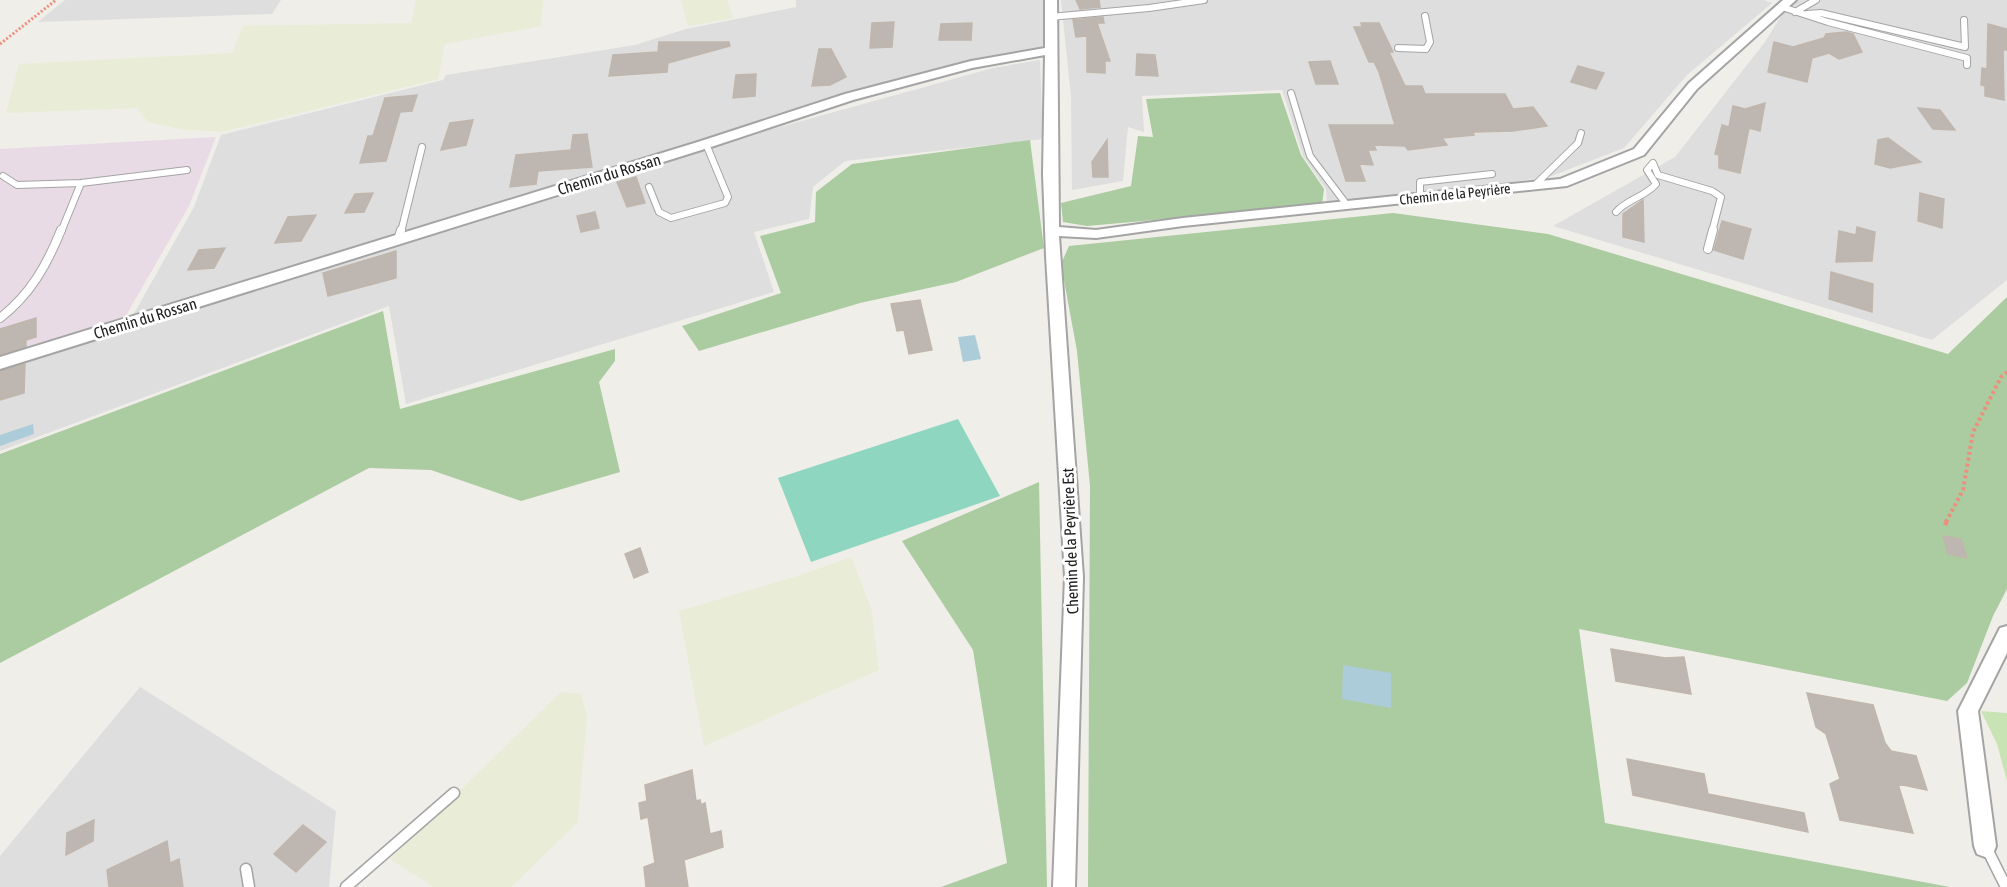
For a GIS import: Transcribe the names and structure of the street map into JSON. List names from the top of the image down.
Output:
{
  "streets": {
    "street": ["Chemin du Rossan", "Chemin de la Peyrière", "Chemin de la Peyrière Est"]
  },
  "crossings": [
    ["Chemin de la Peyrière", "Chemin de la Peyrière Est"]
  ]
}
